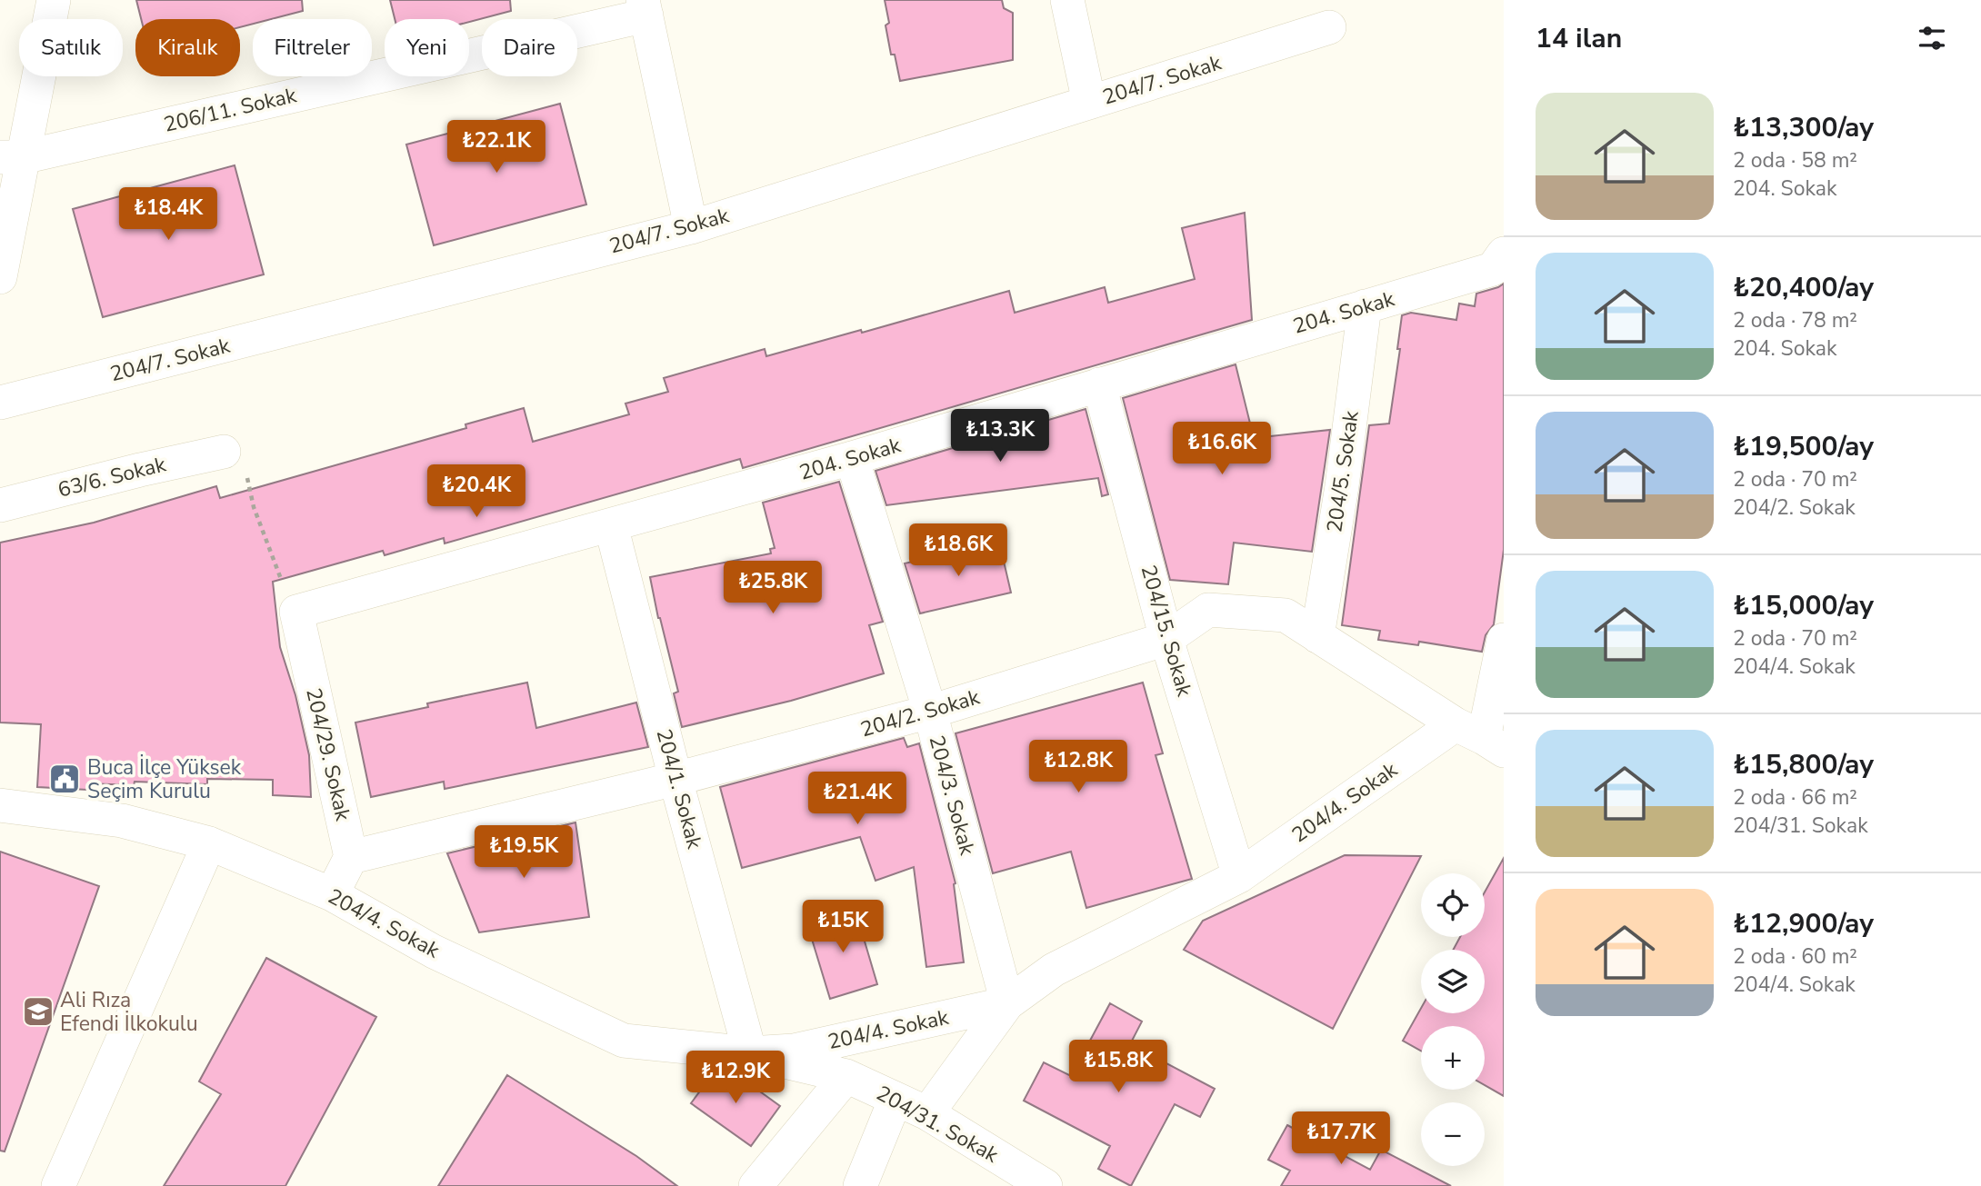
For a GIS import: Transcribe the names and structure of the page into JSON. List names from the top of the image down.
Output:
{
  "streets": {
    "street": [
      "204/7. Sokak",
      "206/11. Sokak",
      "204. Sokak",
      "204/5. Sokak",
      "63/6. Sokak",
      "204/15. Sokak",
      "204/2. Sokak",
      "204/29. Sokak",
      "204/1. Sokak",
      "204/3. Sokak",
      "204/4. Sokak",
      "204/31. Sokak"
    ]
  },
  "crossings": [
    ["204. Sokak", "204/5. Sokak"],
    ["204. Sokak", "204/15. Sokak"],
    ["204. Sokak", "204/29. Sokak"],
    ["204. Sokak", "204/1. Sokak"],
    ["204. Sokak", "204/3. Sokak"],
    ["204/5. Sokak", "204/2. Sokak"],
    ["204/15. Sokak", "204/2. Sokak"],
    ["204/15. Sokak", "204/4. Sokak"],
    ["204/2. Sokak", "204/29. Sokak"],
    ["204/2. Sokak", "204/1. Sokak"],
    ["204/2. Sokak", "204/3. Sokak"],
    ["204/2. Sokak", "204/4. Sokak"],
    ["204/1. Sokak", "204/4. Sokak"],
    ["204/1. Sokak", "204/31. Sokak"],
    ["204/3. Sokak", "204/4. Sokak"],
    ["204/4. Sokak", "204/31. Sokak"]
  ],
  "places": {
    "public building": ["Buca İlçe Yüksek Seçim Kurulu"],
    "school or university": ["Ali Rıza Efendi İlkokulu"]
  },
  "page": {
    "heading": "14 ilan",
    "chip": [
      "Satılık",
      "Kiralık",
      "Filtreler",
      "Yeni",
      "Daire"
    ],
    "list": [
      {
        "name": "₺13,300/ay",
        "note": "2 oda · 58 m² · 204. Sokak"
      },
      {
        "name": "₺20,400/ay",
        "note": "2 oda · 78 m² · 204. Sokak"
      },
      {
        "name": "₺19,500/ay",
        "note": "2 oda · 70 m² · 204/2. Sokak"
      },
      {
        "name": "₺15,000/ay",
        "note": "2 oda · 70 m² · 204/4. Sokak"
      },
      {
        "name": "₺15,800/ay",
        "note": "2 oda · 66 m² · 204/31. Sokak"
      },
      {
        "name": "₺12,900/ay",
        "note": "2 oda · 60 m² · 204/4. Sokak"
      }
    ],
    "price": [
      "₺22.1K",
      "₺18.4K",
      "₺13.3K",
      "₺16.6K",
      "₺20.4K",
      "₺18.6K",
      "₺25.8K",
      "₺12.8K",
      "₺21.4K",
      "₺19.5K",
      "₺15K",
      "₺15.8K",
      "₺12.9K",
      "₺17.7K"
    ],
    "map_buttons": ["+", "−"]
  }
}
